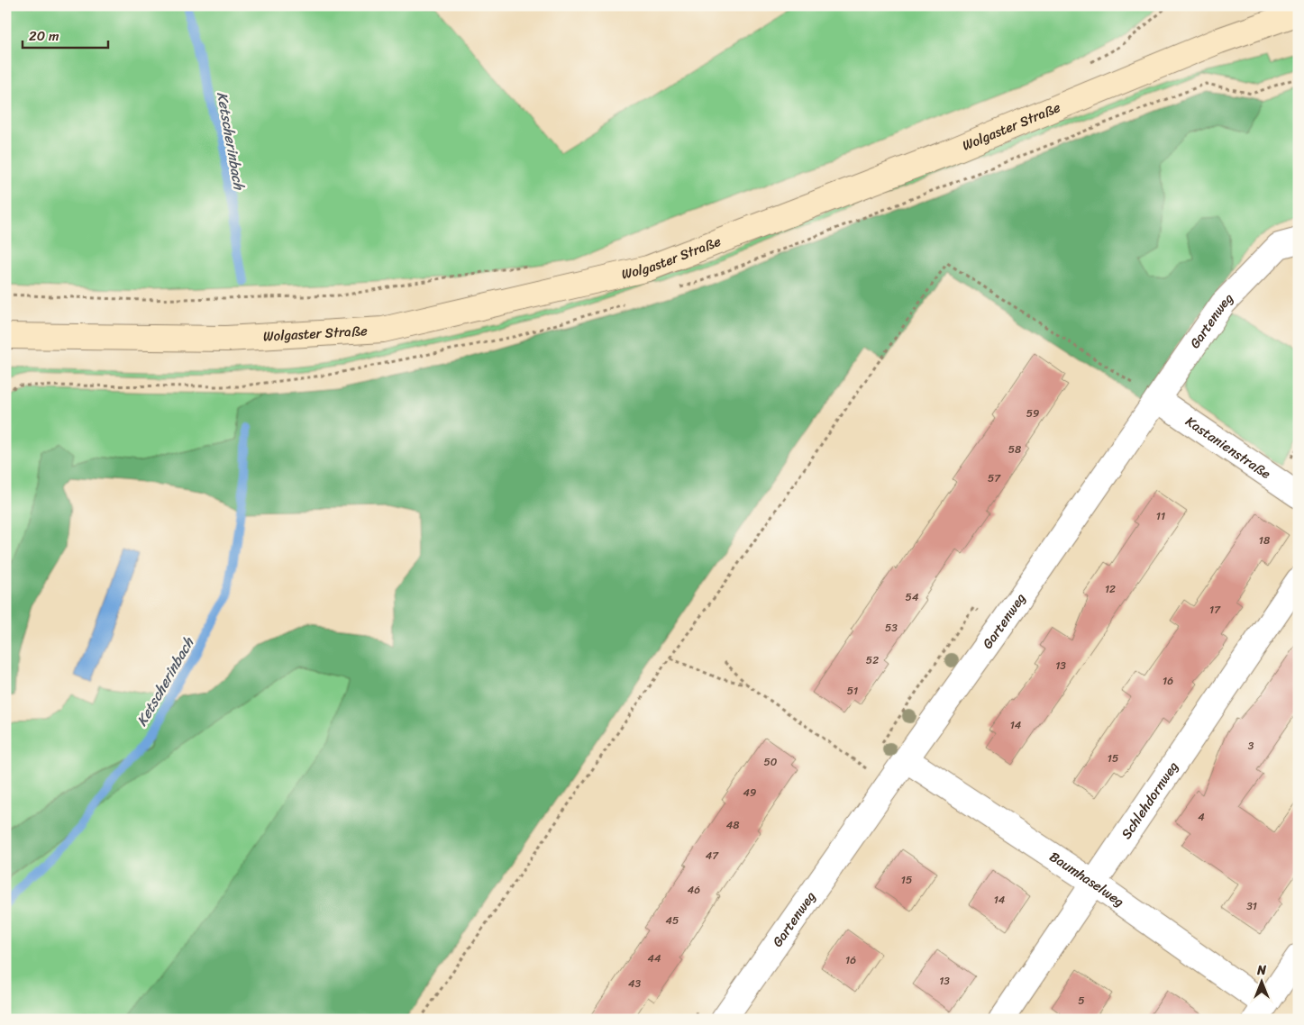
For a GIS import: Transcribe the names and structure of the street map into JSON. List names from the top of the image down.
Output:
{
  "streets": {
    "main road": ["Wolgaster Straße"],
    "street": [
      "Gartenweg",
      "Kastanienstraße",
      "Schlehdornweg",
      "Baumhaselweg"
    ]
  },
  "crossings": [
    ["Gartenweg", "Kastanienstraße"],
    ["Gartenweg", "Baumhaselweg"],
    ["Schlehdornweg", "Baumhaselweg"]
  ],
  "water": ["Ketscherinbach"],
  "house_numbers": [
    "59",
    "58",
    "57",
    "11",
    "18",
    "12",
    "54",
    "17",
    "53",
    "52",
    "13",
    "16",
    "51",
    "14",
    "3",
    "15",
    "50",
    "49",
    "4",
    "48",
    "47",
    "15",
    "46",
    "14",
    "31",
    "45",
    "44",
    "16",
    "13",
    "43",
    "5"
  ],
  "scale_bar": "20 m",
  "north": "top"
}
